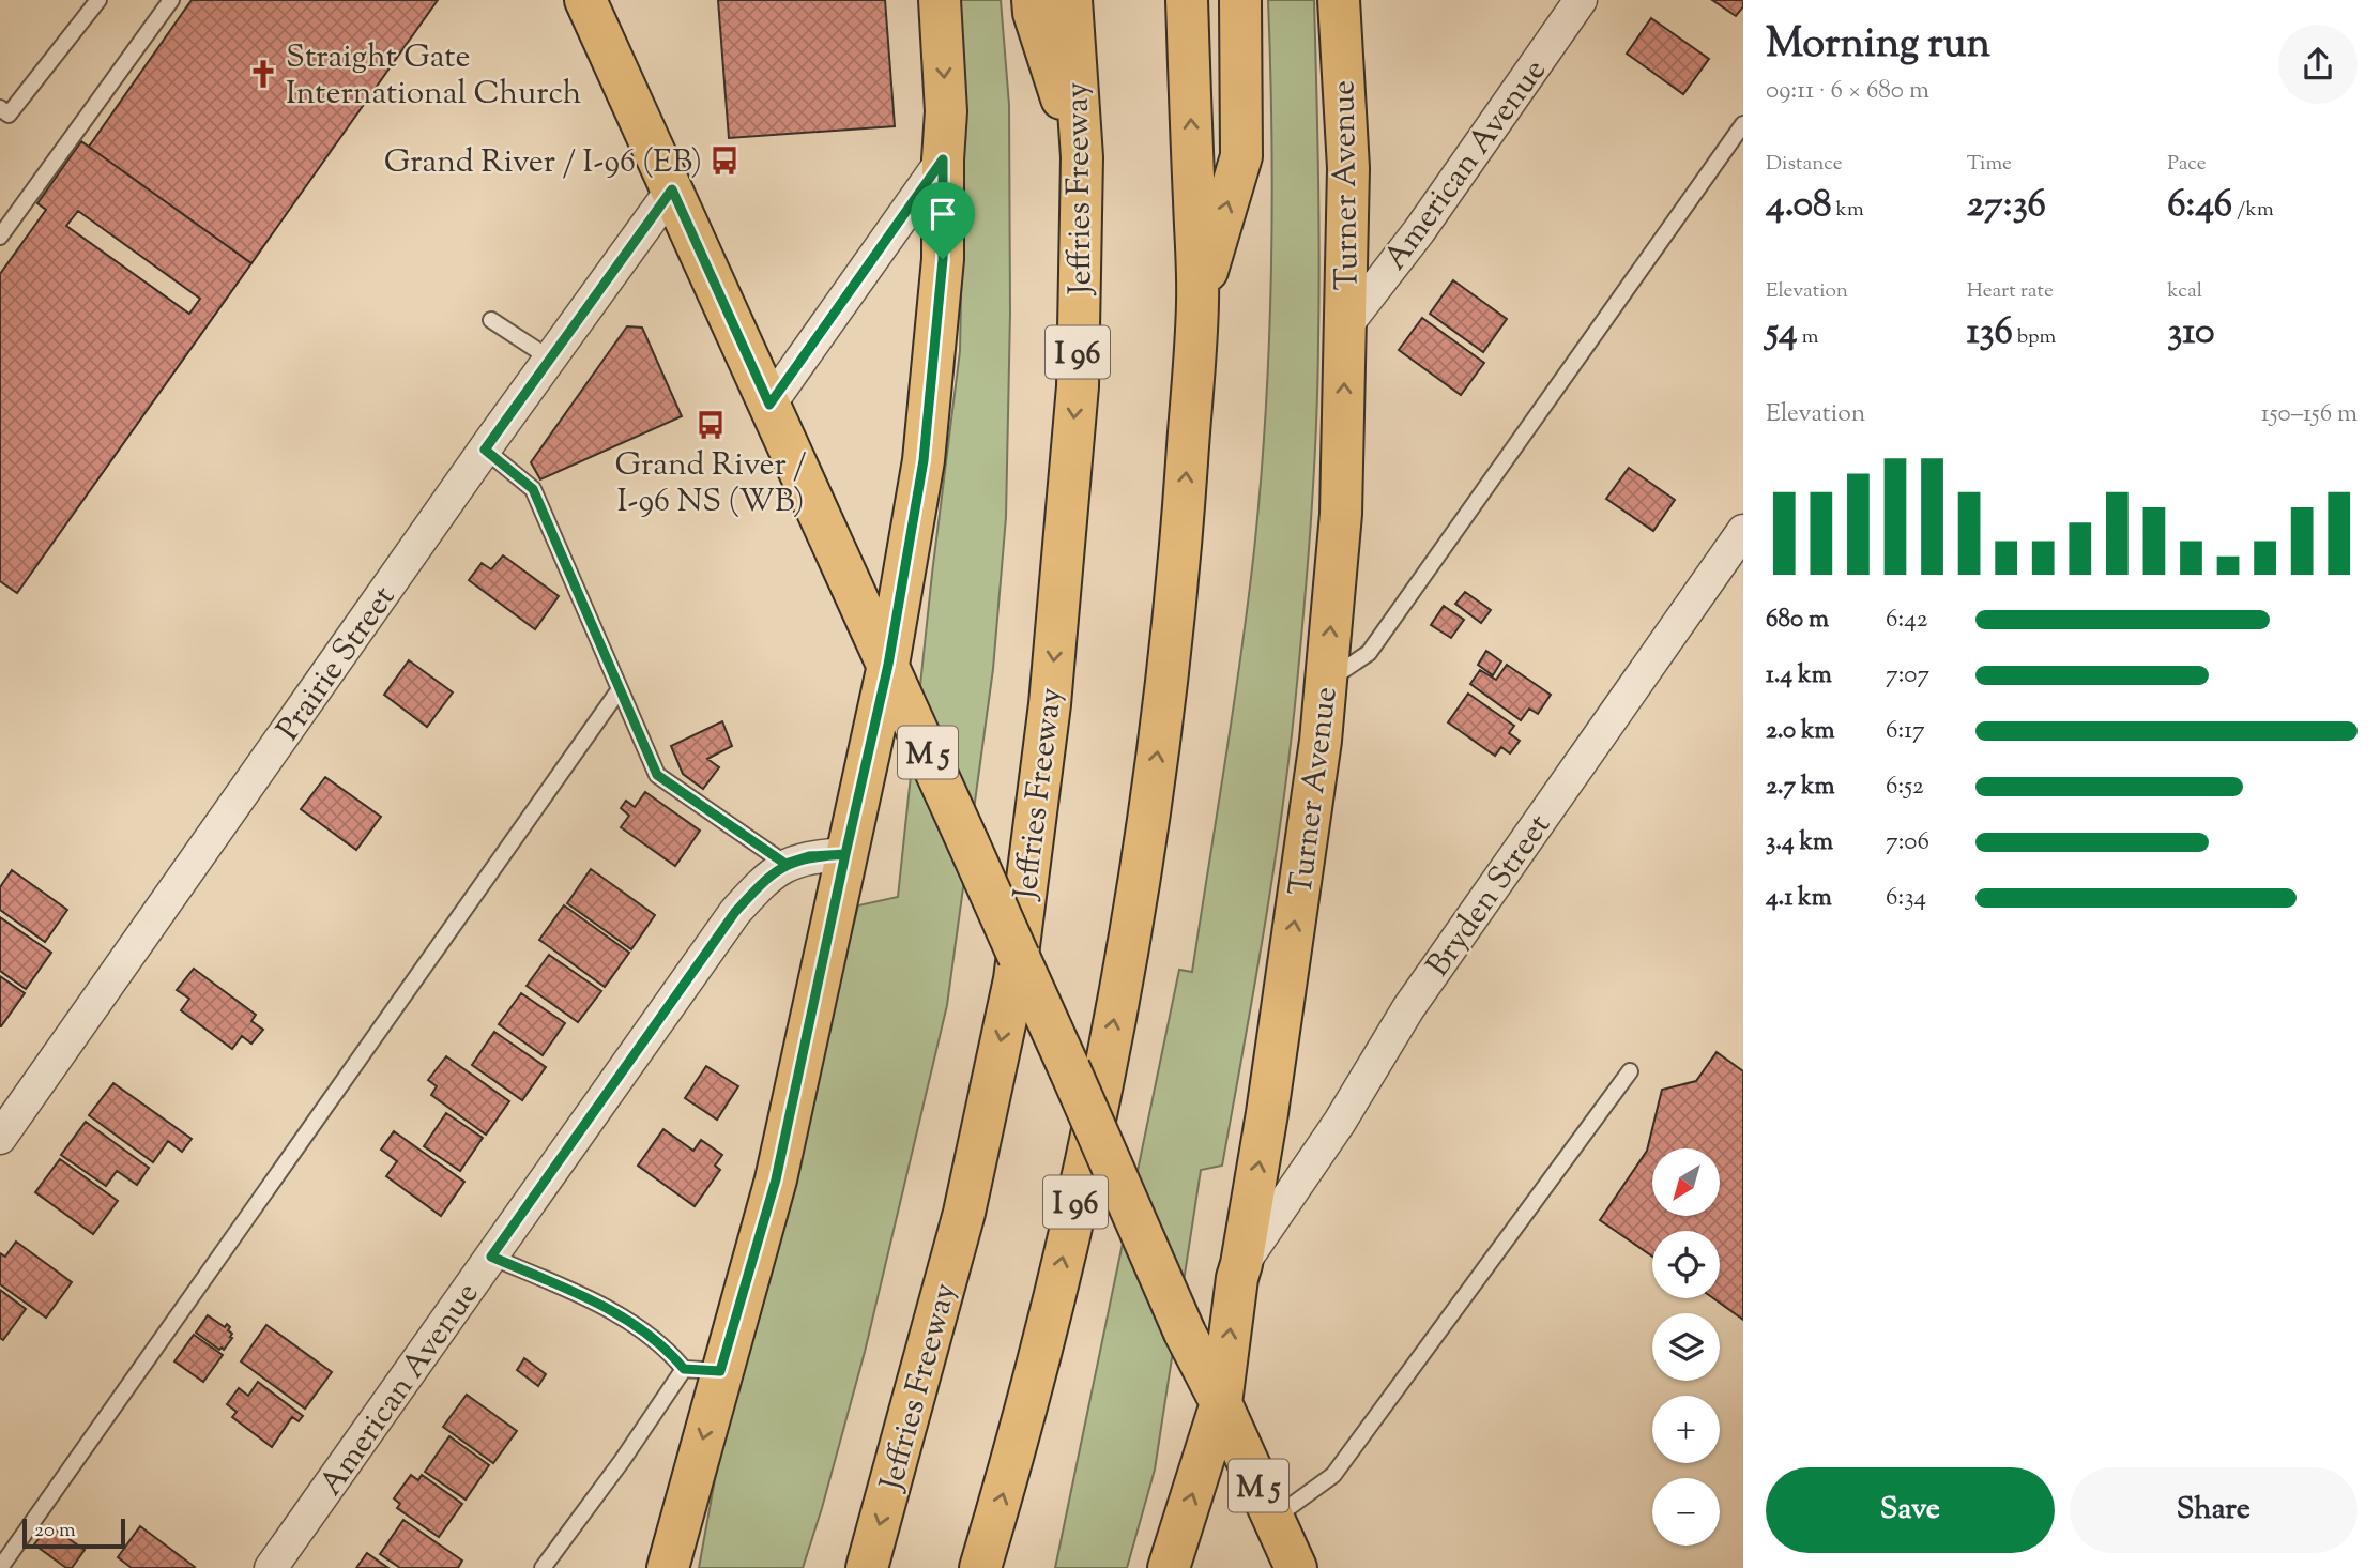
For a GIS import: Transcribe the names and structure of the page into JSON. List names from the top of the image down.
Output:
{
  "streets": {
    "main road": [
      "Turner Avenue",
      "Jeffries Freeway",
      "I 96",
      "M 5"
    ],
    "street": ["American Avenue", "Prairie Street", "Bryden Street"]
  },
  "crossings": [
    ["American Avenue", "Turner Avenue"],
    ["Turner Avenue", "M 5"],
    ["Turner Avenue", "Bryden Street"],
    ["Prairie Street", "M 5"]
  ],
  "places": {
    "church": ["Straight Gate International Church"],
    "bus stop": ["Grand River / I-96 (EB)", "Grand River / I-96 NS (WB)"]
  },
  "scale_bar": "20 m",
  "north": "bottom left",
  "page": {
    "heading": ["Morning run", "09:11 · 6 × 680 m"],
    "stats": [
      ["Distance", "4.08 km"],
      ["Time", "27:36"],
      ["Pace", "6:46 /km"],
      ["Elevation", "54 m"],
      ["Heart rate", "136 bpm"],
      ["kcal", "310"]
    ],
    "chart": ["Elevation", "150–156 m"],
    "list": [
      {
        "name": "680 m",
        "note": "6:42"
      },
      {
        "name": "1.4 km",
        "note": "7:07"
      },
      {
        "name": "2.0 km",
        "note": "6:17"
      },
      {
        "name": "2.7 km",
        "note": "6:52"
      },
      {
        "name": "3.4 km",
        "note": "7:06"
      },
      {
        "name": "4.1 km",
        "note": "6:34"
      }
    ],
    "map_buttons": ["+", "−"],
    "buttons": ["Save", "Share"],
    "scale": "20 m"
  }
}
